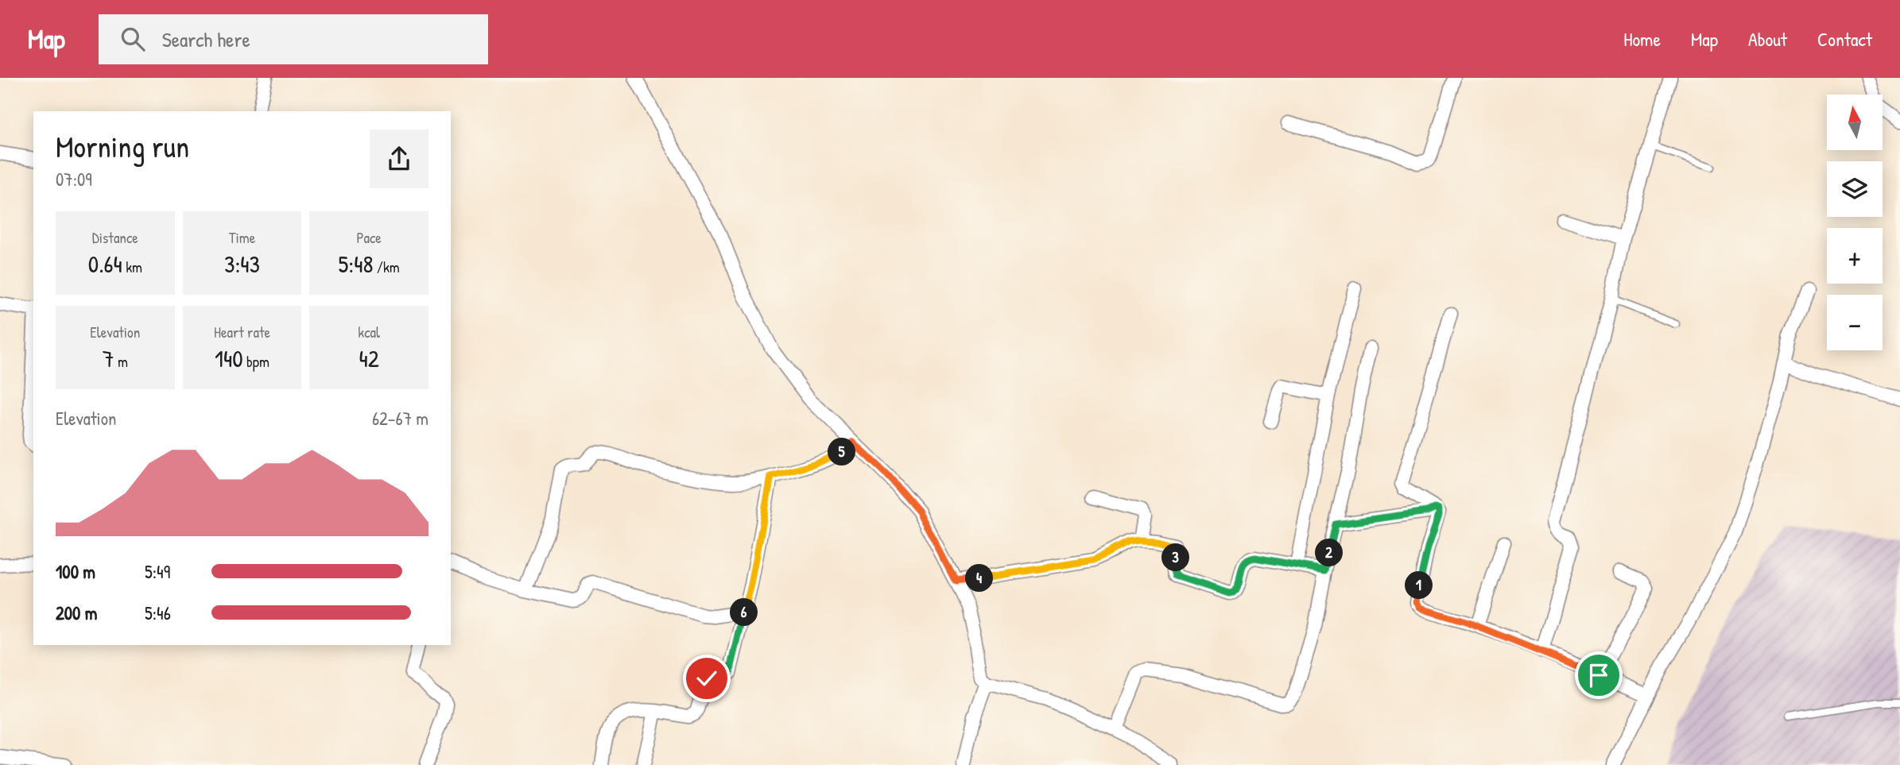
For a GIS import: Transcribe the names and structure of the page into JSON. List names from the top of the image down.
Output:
{
  "north": "top",
  "page": {
    "header": "Map",
    "search": "Search here",
    "nav": [
      "Home",
      "Map",
      "About",
      "Contact"
    ],
    "map_buttons": ["+", "−"],
    "heading": ["Morning run", "07:09"],
    "stats": [
      ["Distance", "0.64 km"],
      ["Time", "3:43"],
      ["Pace", "5:48 /km"],
      ["Elevation", "7 m"],
      ["Heart rate", "140 bpm"],
      ["kcal", "42"]
    ],
    "chart": ["Elevation", "62–67 m"],
    "pins": [
      "5",
      "2",
      "3",
      "4",
      "1",
      "6"
    ],
    "list": [
      {
        "name": "100 m",
        "note": "5:49"
      },
      {
        "name": "200 m",
        "note": "5:46"
      }
    ]
  }
}
